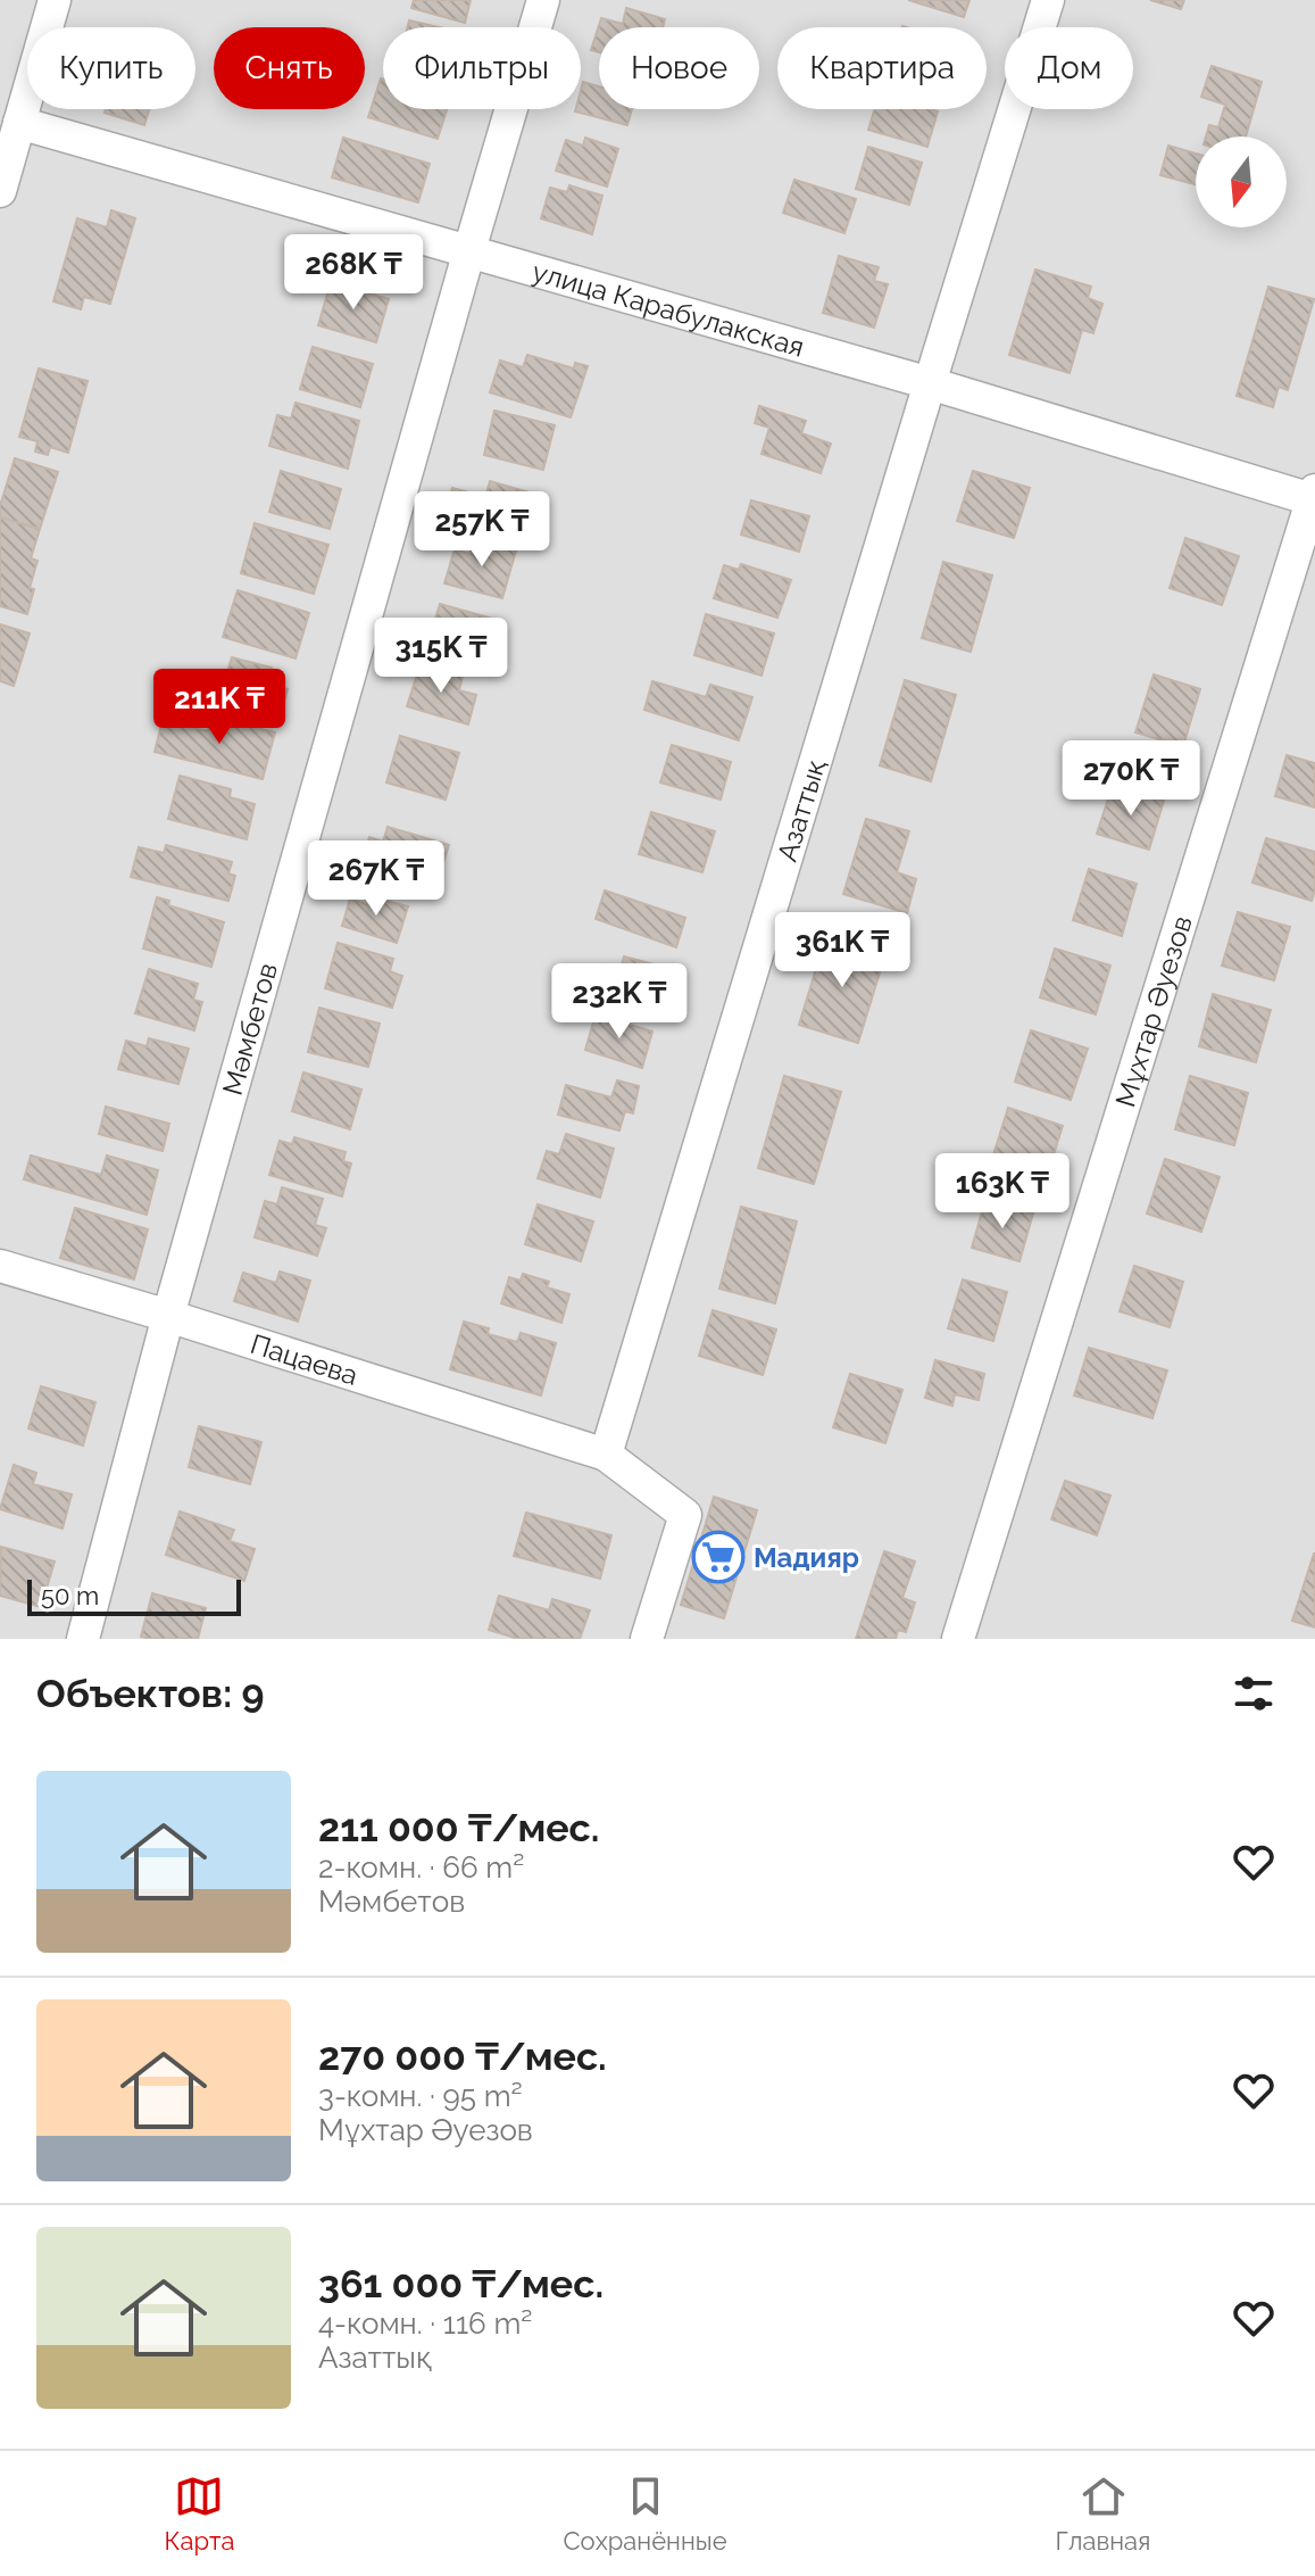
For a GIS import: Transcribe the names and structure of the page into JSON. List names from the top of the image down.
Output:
{
  "streets": {
    "street": [
      "улица Карабулакская",
      "Азаттық",
      "Мұхтар Әуезов",
      "Мәмбетов",
      "Пацаева"
    ]
  },
  "crossings": [
    ["улица Карабулакская", "Азаттық"],
    ["улица Карабулакская", "Мұхтар Әуезов"],
    ["улица Карабулакская", "Мәмбетов"],
    ["Азаттық", "Пацаева"],
    ["Мәмбетов", "Пацаева"]
  ],
  "places": {
    "supermarket": ["Мадияр"]
  },
  "scale_bar": "50 m",
  "north": "bottom",
  "page": {
    "chip": [
      "Купить",
      "Снять",
      "Фильтры",
      "Новое",
      "Квартира",
      "Дом"
    ],
    "price": [
      "268K ₸",
      "257K ₸",
      "315K ₸",
      "211K ₸",
      "270K ₸",
      "267K ₸",
      "361K ₸",
      "232K ₸",
      "163K ₸"
    ],
    "scale": "50 m",
    "heading": "Объектов: 9",
    "list": [
      {
        "name": "211 000 ₸/мес.",
        "note": "2-комн. · 66 m² · Мәмбетов"
      },
      {
        "name": "270 000 ₸/мес.",
        "note": "3-комн. · 95 m² · Мұхтар Әуезов"
      },
      {
        "name": "361 000 ₸/мес.",
        "note": "4-комн. · 116 m² · Азаттық"
      }
    ],
    "tabs": ["Карта", "Сохранённые", "Главная"]
  }
}
